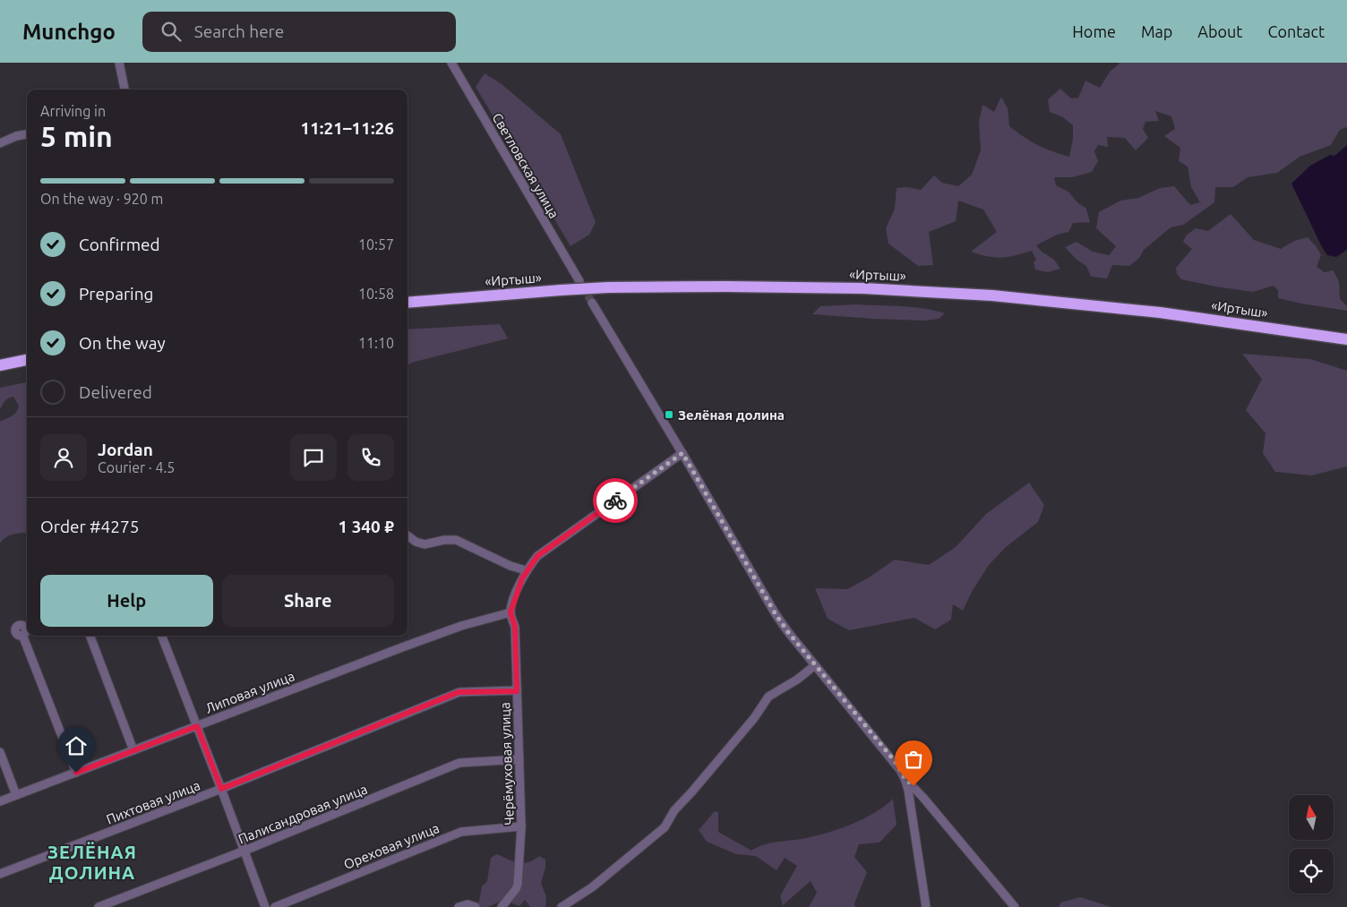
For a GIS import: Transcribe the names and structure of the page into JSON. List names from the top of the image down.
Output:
{
  "streets": {
    "highway": ["«Иртыш»"],
    "street": [
      "Светловская улица",
      "Липовая улица",
      "Черёмуховая улица",
      "Пихтовая улица",
      "Палисандровая улица",
      "Ореховая улица"
    ]
  },
  "crossings": [
    ["Липовая улица", "Черёмуховая улица"],
    ["Черёмуховая улица", "Пихтовая улица"],
    ["Черёмуховая улица", "Палисандровая улица"],
    ["Черёмуховая улица", "Ореховая улица"]
  ],
  "districts": ["ЗЕЛЁНАЯ ДОЛИНА"],
  "places": {
    "transit": ["Зелёная долина"]
  },
  "north": "top",
  "page": {
    "header": "Munchgo",
    "search": "Search here",
    "nav": [
      "Home",
      "Map",
      "About",
      "Contact"
    ],
    "heading": ["5 min", "Arriving in", "11:21–11:26"],
    "panel": [
      "Jordan",
      "Courier · 4.5",
      "Order #4275",
      "1 340 ₽"
    ],
    "bar": "On the way · 920 m",
    "list": [
      ["Confirmed", "10:57"],
      ["Preparing", "10:58"],
      ["On the way", "11:10"],
      "Delivered"
    ],
    "buttons": ["Help", "Share"]
  }
}
